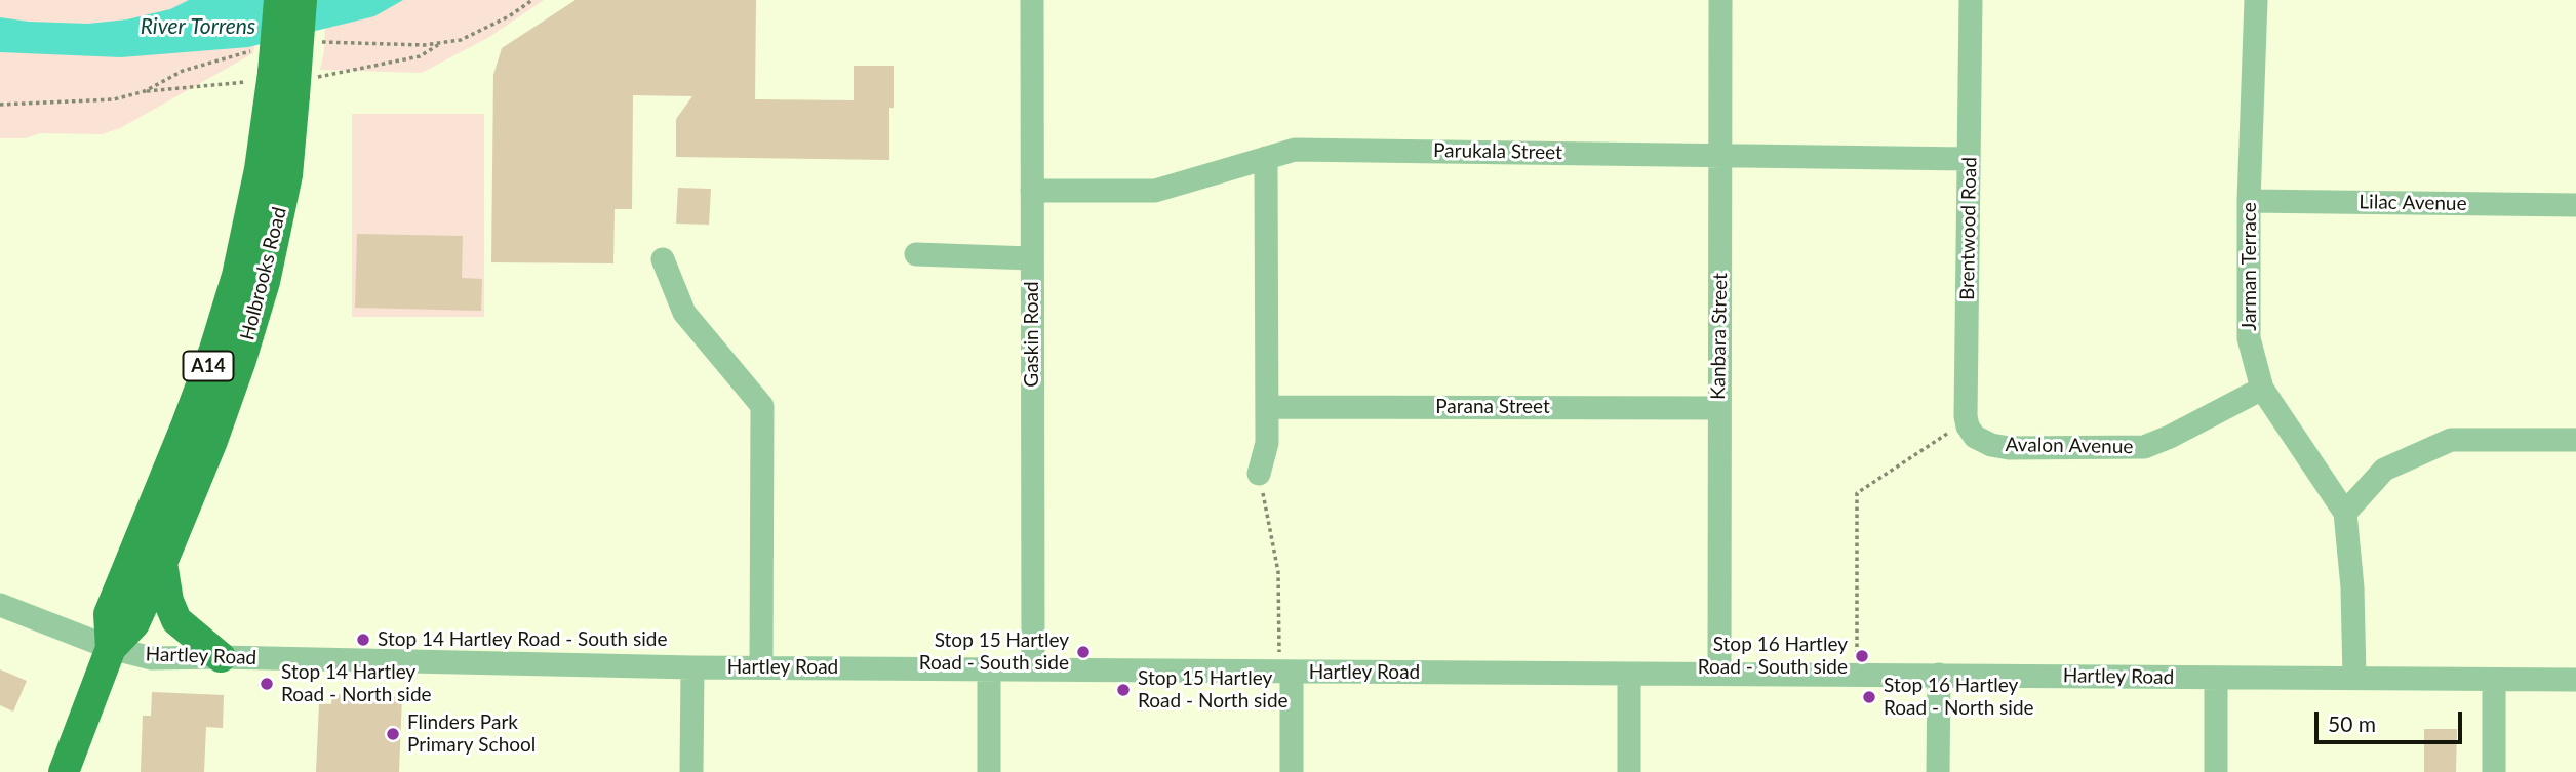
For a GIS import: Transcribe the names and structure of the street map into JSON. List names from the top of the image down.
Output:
{
  "streets": {
    "main road": ["Holbrooks Road", "A14"],
    "street": [
      "Parukala Street",
      "Lilac Avenue",
      "Brentwood Road",
      "Jarman Terrace",
      "Gaskin Road",
      "Kanbara Street",
      "Parana Street",
      "Avalon Avenue",
      "Hartley Road"
    ]
  },
  "crossings": [
    ["Parukala Street", "Brentwood Road"],
    ["Parukala Street", "Gaskin Road"],
    ["Parukala Street", "Kanbara Street"],
    ["Lilac Avenue", "Jarman Terrace"],
    ["Brentwood Road", "Avalon Avenue"],
    ["Jarman Terrace", "Avalon Avenue"],
    ["Jarman Terrace", "Hartley Road"],
    ["Holbrooks Road", "Hartley Road"],
    ["Gaskin Road", "Hartley Road"],
    ["Kanbara Street", "Parana Street"],
    ["Kanbara Street", "Hartley Road"]
  ],
  "water": ["River Torrens"],
  "places": [
    "Stop 14 Hartley Road - South side",
    "Stop 15 Hartley Road - South side",
    "Stop 16 Hartley Road - South side",
    "Stop 14 Hartley Road - North side",
    "Stop 15 Hartley Road - North side",
    "Stop 16 Hartley Road - North side",
    "Flinders Park Primary School"
  ],
  "scale_bar": "50 m"
}
